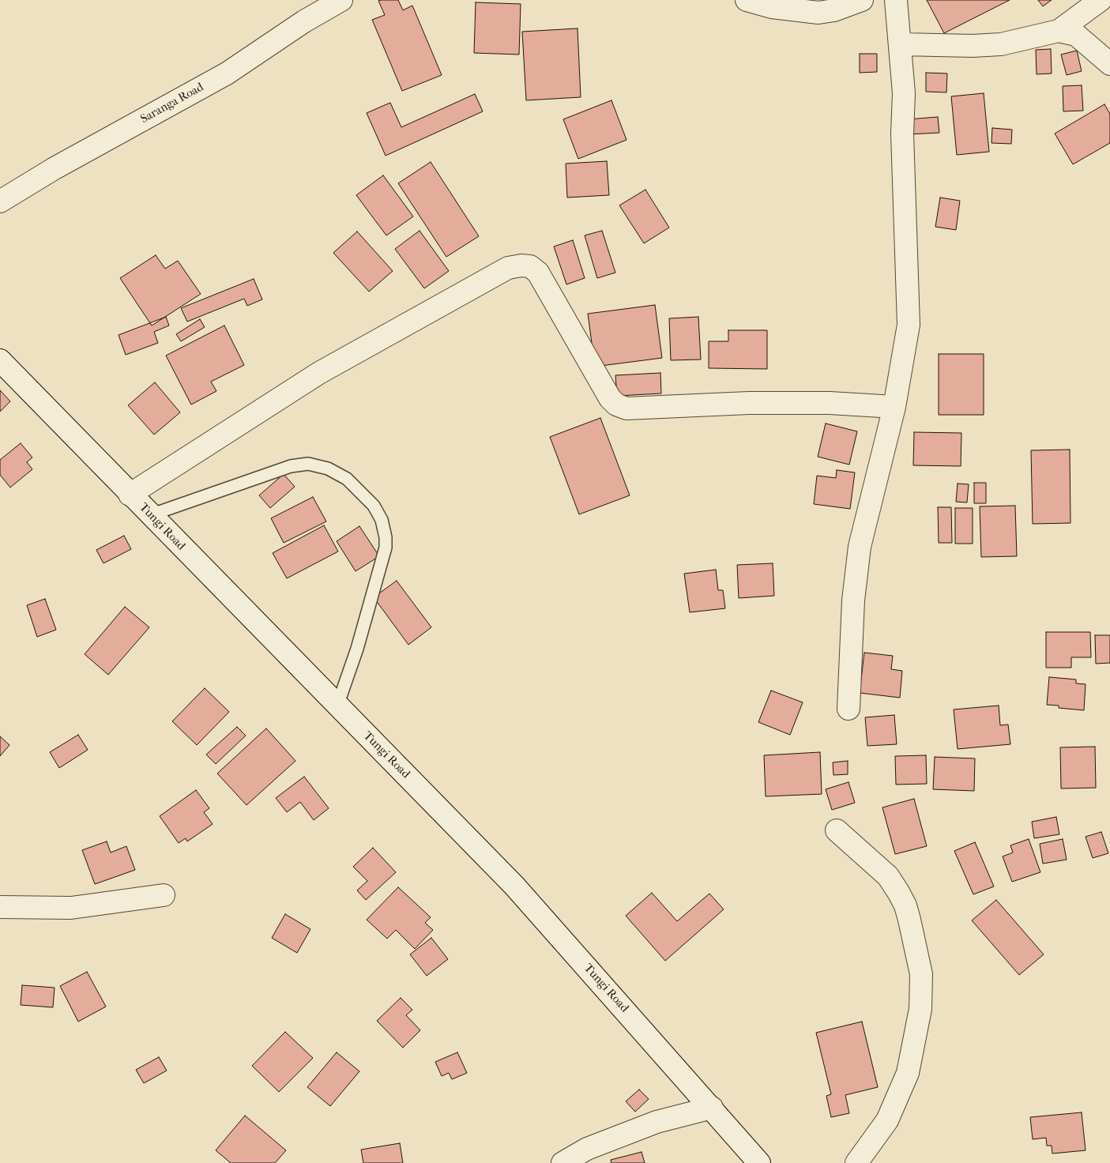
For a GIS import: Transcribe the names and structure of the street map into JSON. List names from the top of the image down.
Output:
{
  "streets": {
    "street": ["Saranga Road", "Tungi Road"]
  }
}
